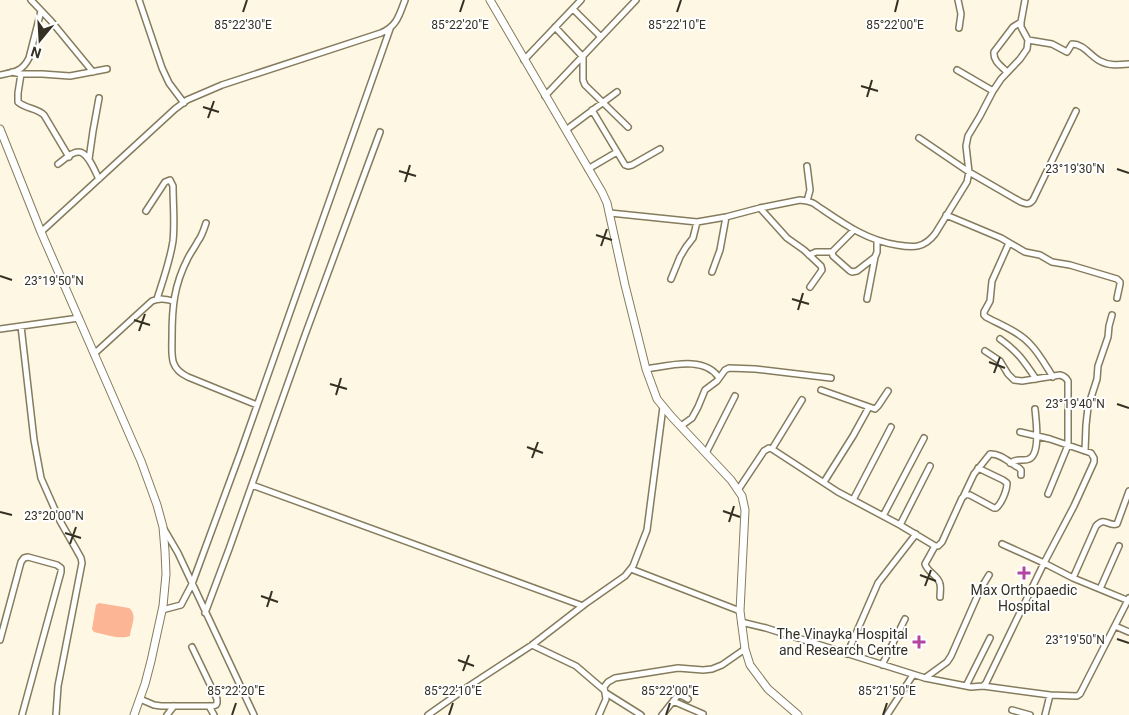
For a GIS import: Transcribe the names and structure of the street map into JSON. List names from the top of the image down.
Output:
{
  "places": {
    "health": ["Max Orthopaedic Hospital", "The Vinayka Hospital and Research Centre"]
  },
  "north": "bottom",
  "coordinates": [
    "85°22'30\"E",
    "85°22'20\"E",
    "85°22'10\"E",
    "85°22'00\"E",
    "23°19'30\"N",
    "23°19'50\"N",
    "23°19'40\"N",
    "23°20'00\"N",
    "85°21'50\"E"
  ]
}
